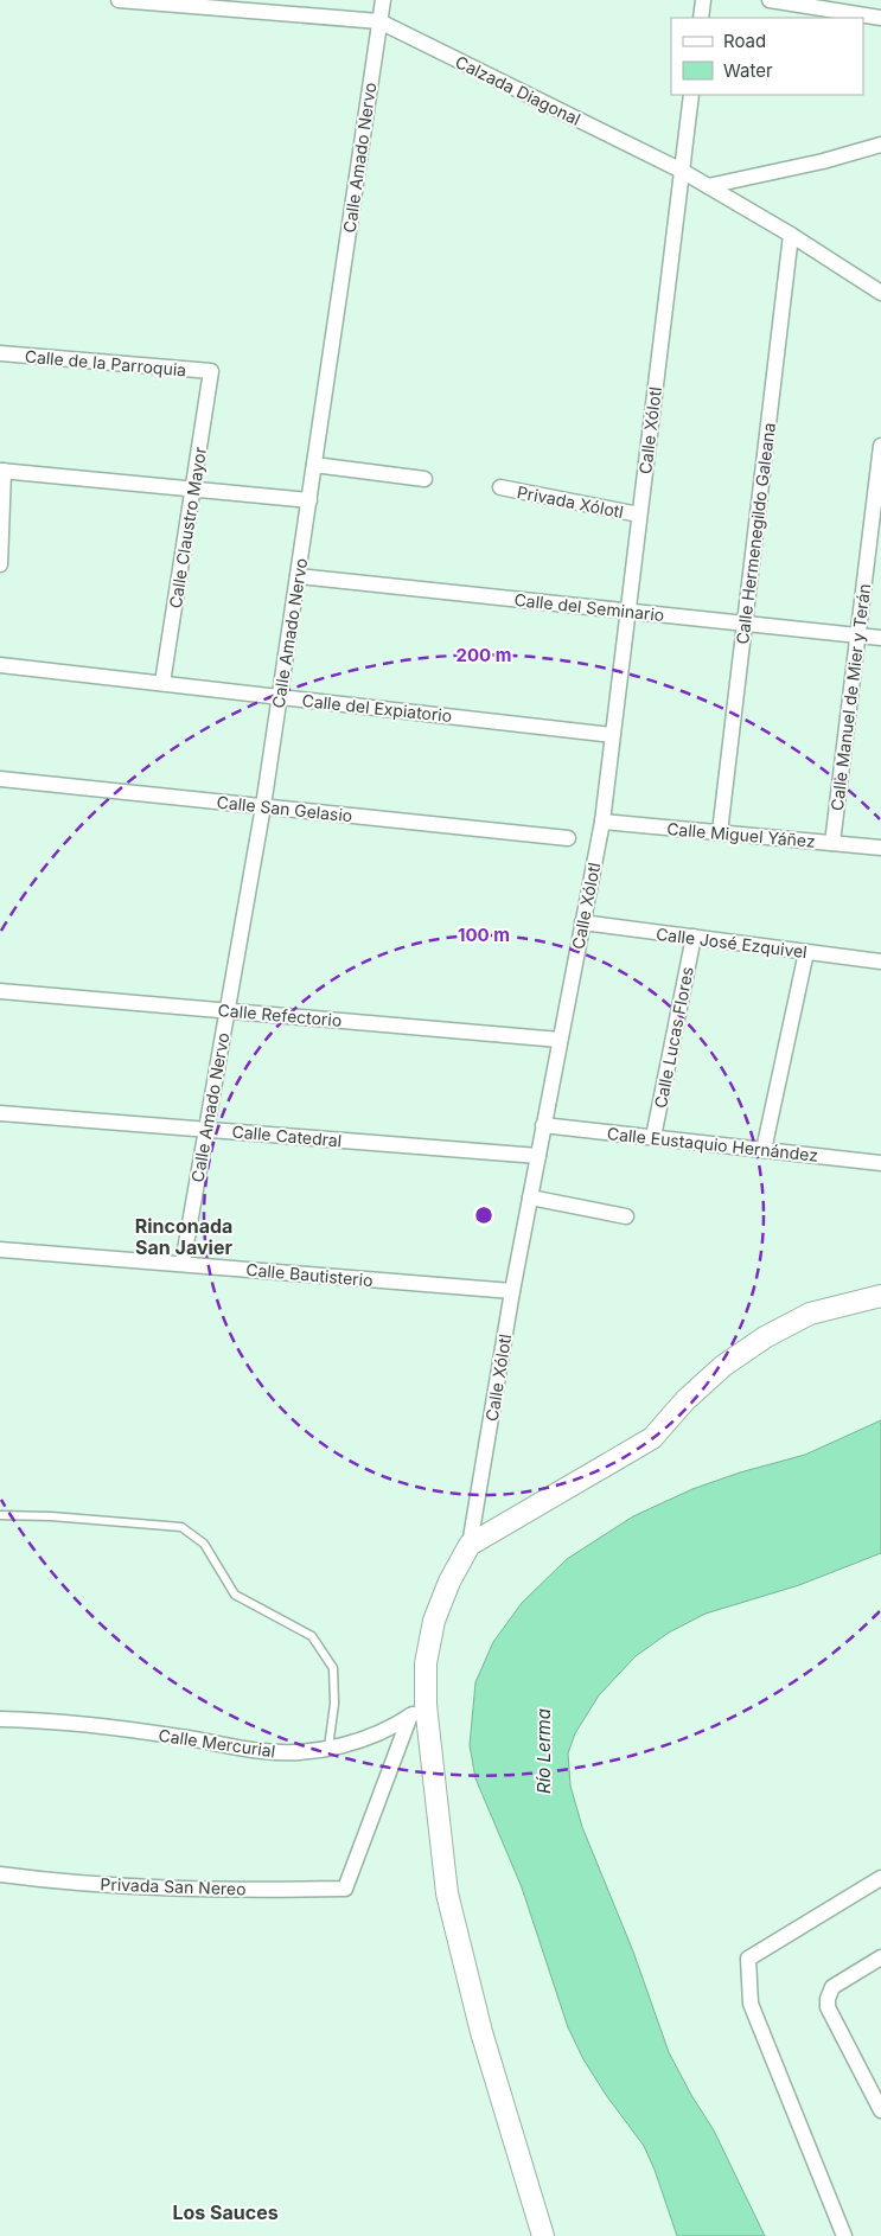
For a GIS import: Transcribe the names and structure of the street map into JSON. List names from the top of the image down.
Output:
{
  "streets": {
    "street": [
      "Calzada Diagonal",
      "Calle Amado Nervo",
      "Calle de la Parroquia",
      "Calle Xólotl",
      "Privada Xólotl",
      "Calle Claustro Mayor",
      "Calle Hermenegildo Galeana",
      "Calle del Seminario",
      "Calle Manuel de Mier y Terán",
      "Calle del Expiatorio",
      "Calle San Gelasio",
      "Calle Miguel Yáñez",
      "Calle José Ezquivel",
      "Calle Refectorio",
      "Calle Lucas Flores",
      "Calle Catedral",
      "Calle Eustaquio Hernández",
      "Calle Bautisterio",
      "Calle Mercurial",
      "Privada San Nereo"
    ]
  },
  "crossings": [
    ["Calzada Diagonal", "Calle Amado Nervo"],
    ["Calzada Diagonal", "Calle Xólotl"],
    ["Calzada Diagonal", "Calle Hermenegildo Galeana"],
    ["Calle Amado Nervo", "Calle del Seminario"],
    ["Calle Amado Nervo", "Calle del Expiatorio"],
    ["Calle Amado Nervo", "Calle San Gelasio"],
    ["Calle Amado Nervo", "Calle Refectorio"],
    ["Calle Amado Nervo", "Calle Catedral"],
    ["Calle Amado Nervo", "Calle Bautisterio"],
    ["Calle de la Parroquia", "Calle Claustro Mayor"],
    ["Calle Xólotl", "Privada Xólotl"],
    ["Calle Xólotl", "Calle del Seminario"],
    ["Calle Xólotl", "Calle del Expiatorio"],
    ["Calle Xólotl", "Calle Miguel Yáñez"],
    ["Calle Xólotl", "Calle José Ezquivel"],
    ["Calle Xólotl", "Calle Refectorio"],
    ["Calle Xólotl", "Calle Catedral"],
    ["Calle Xólotl", "Calle Eustaquio Hernández"],
    ["Calle Xólotl", "Calle Bautisterio"],
    ["Calle Xólotl", "Calle Mercurial"],
    ["Calle Xólotl", "Privada San Nereo"],
    ["Calle Claustro Mayor", "Calle del Expiatorio"],
    ["Calle Hermenegildo Galeana", "Calle del Seminario"],
    ["Calle Hermenegildo Galeana", "Calle Miguel Yáñez"],
    ["Calle del Seminario", "Calle Manuel de Mier y Terán"],
    ["Calle Manuel de Mier y Terán", "Calle Miguel Yáñez"],
    ["Calle José Ezquivel", "Calle Lucas Flores"],
    ["Calle Lucas Flores", "Calle Eustaquio Hernández"],
    ["Calle Mercurial", "Privada San Nereo"]
  ],
  "districts": ["Rinconada San Javier", "Los Sauces"],
  "water": ["Río Lerma"],
  "legend": ["Road", "Water"],
  "rings": ["200 m", "100 m"]
}
